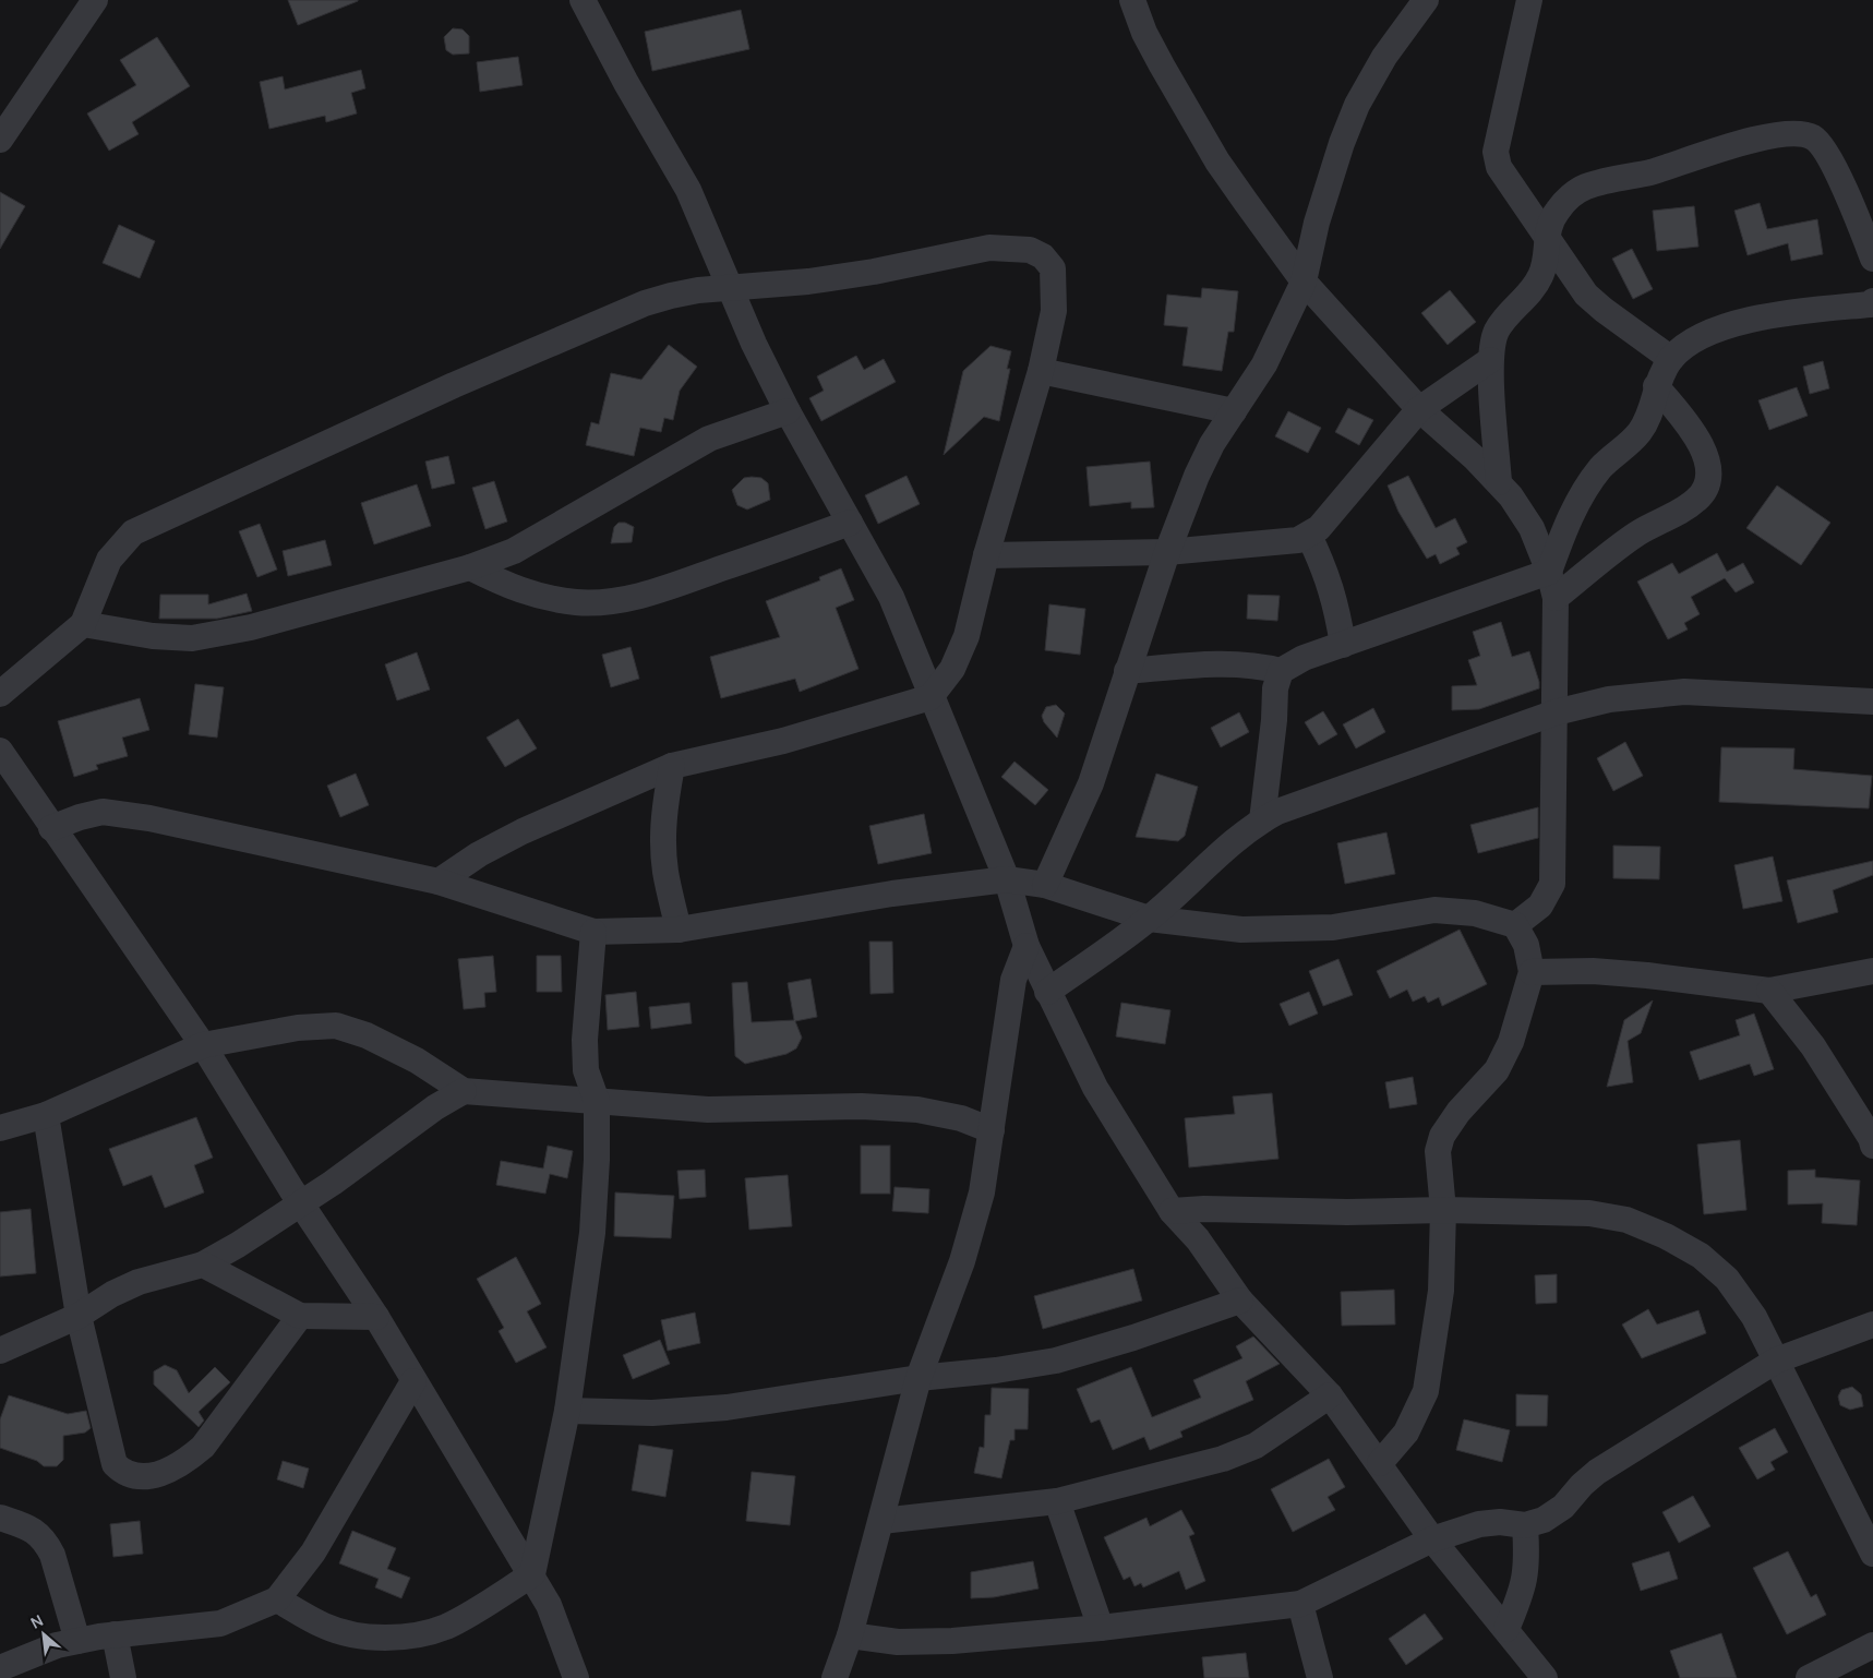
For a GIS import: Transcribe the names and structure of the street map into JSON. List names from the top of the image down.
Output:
{
  "north": "top left"
}
